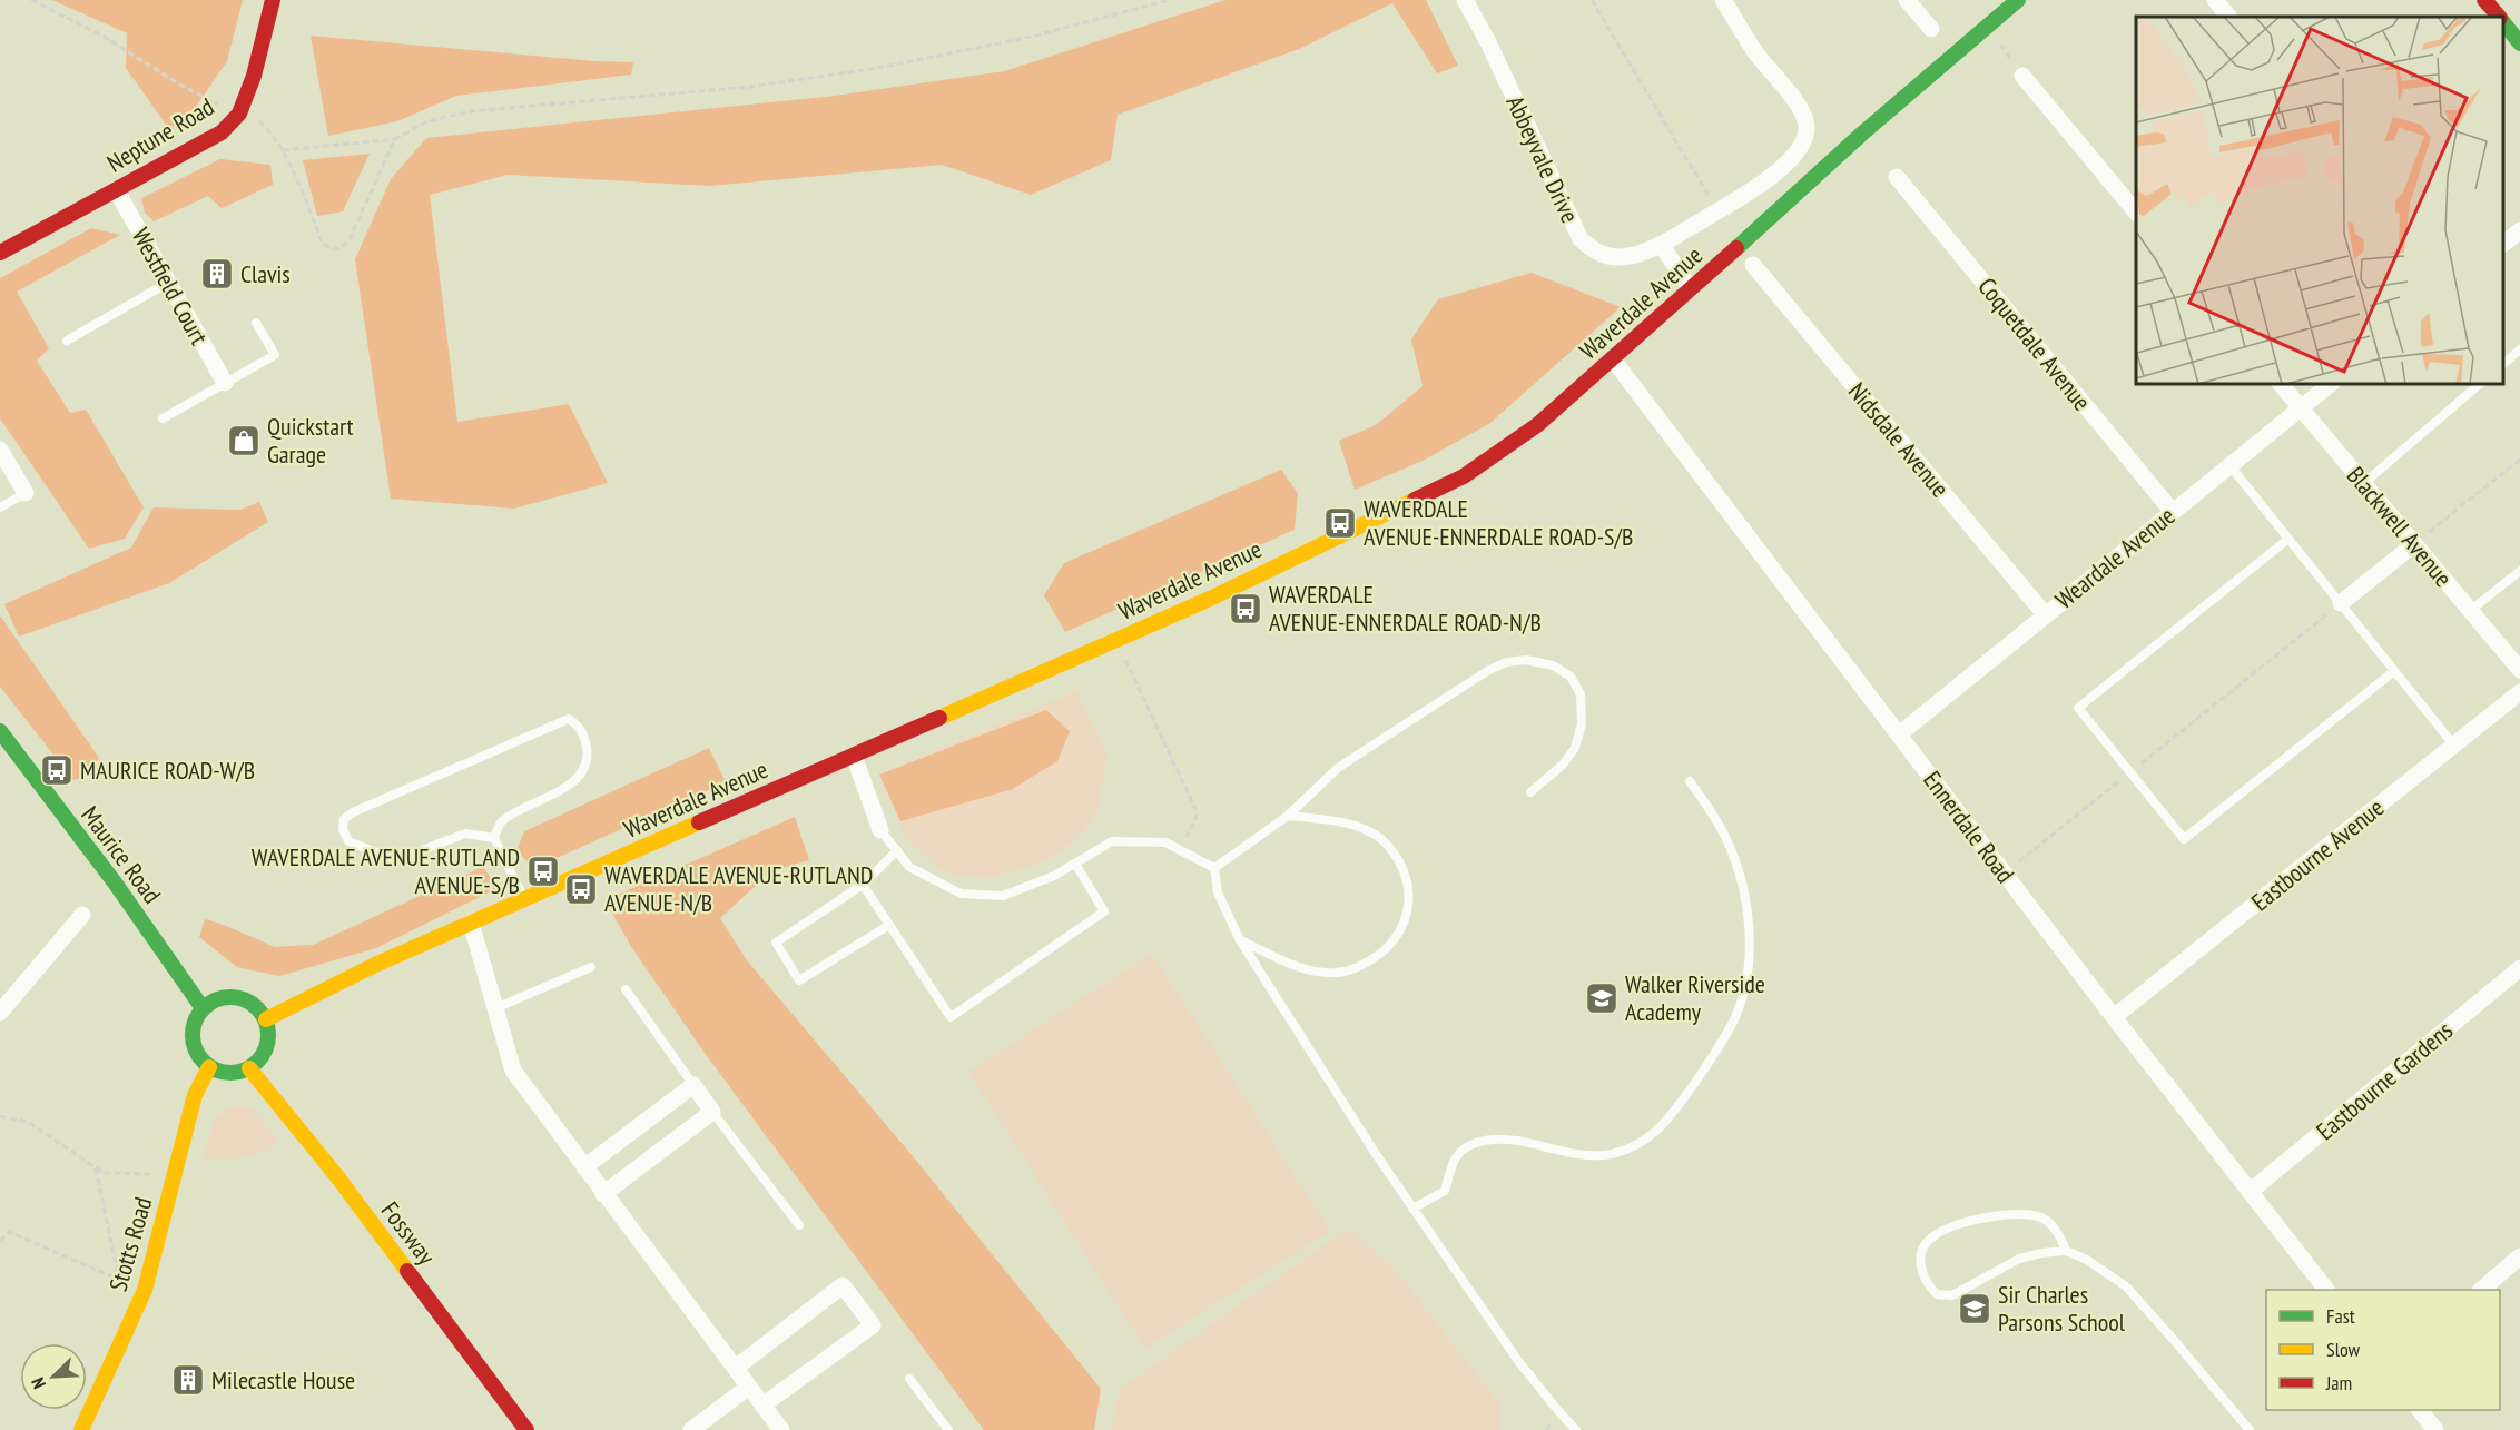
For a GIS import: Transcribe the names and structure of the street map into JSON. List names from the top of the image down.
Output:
{
  "streets": {
    "main road": [
      "Neptune Road",
      "Waverdale Avenue",
      "Maurice Road",
      "Fossway",
      "Stotts Road"
    ],
    "street": [
      "Abbeyvale Drive",
      "Westfield Court",
      "Coquetdale Avenue",
      "Nidsdale Avenue",
      "Blackwell Avenue",
      "Weardale Avenue",
      "Ennerdale Road",
      "Eastbourne Avenue",
      "Eastbourne Gardens"
    ]
  },
  "crossings": [
    ["Neptune Road", "Westfield Court"],
    ["Waverdale Avenue", "Ennerdale Road"],
    ["Waverdale Avenue", "Maurice Road"],
    ["Waverdale Avenue", "Fossway"],
    ["Waverdale Avenue", "Stotts Road"],
    ["Coquetdale Avenue", "Weardale Avenue"],
    ["Nidsdale Avenue", "Weardale Avenue"],
    ["Blackwell Avenue", "Weardale Avenue"],
    ["Weardale Avenue", "Ennerdale Road"],
    ["Ennerdale Road", "Eastbourne Avenue"],
    ["Ennerdale Road", "Eastbourne Gardens"],
    ["Maurice Road", "Fossway"],
    ["Maurice Road", "Stotts Road"],
    ["Fossway", "Stotts Road"]
  ],
  "places": {
    "building": ["Clavis", "Milecastle House"],
    "shop": ["Quickstart Garage"],
    "bus stop": [
      "WAVERDALE AVENUE-ENNERDALE ROAD-S/B",
      "WAVERDALE AVENUE-ENNERDALE ROAD-N/B",
      "MAURICE ROAD-W/B",
      "WAVERDALE AVENUE-RUTLAND AVENUE-S/B",
      "WAVERDALE AVENUE-RUTLAND AVENUE-N/B"
    ],
    "school or university": ["Walker Riverside Academy", "Sir Charles Parsons School"]
  },
  "legend": ["Fast", "Slow", "Jam"],
  "north": "bottom left"
}
